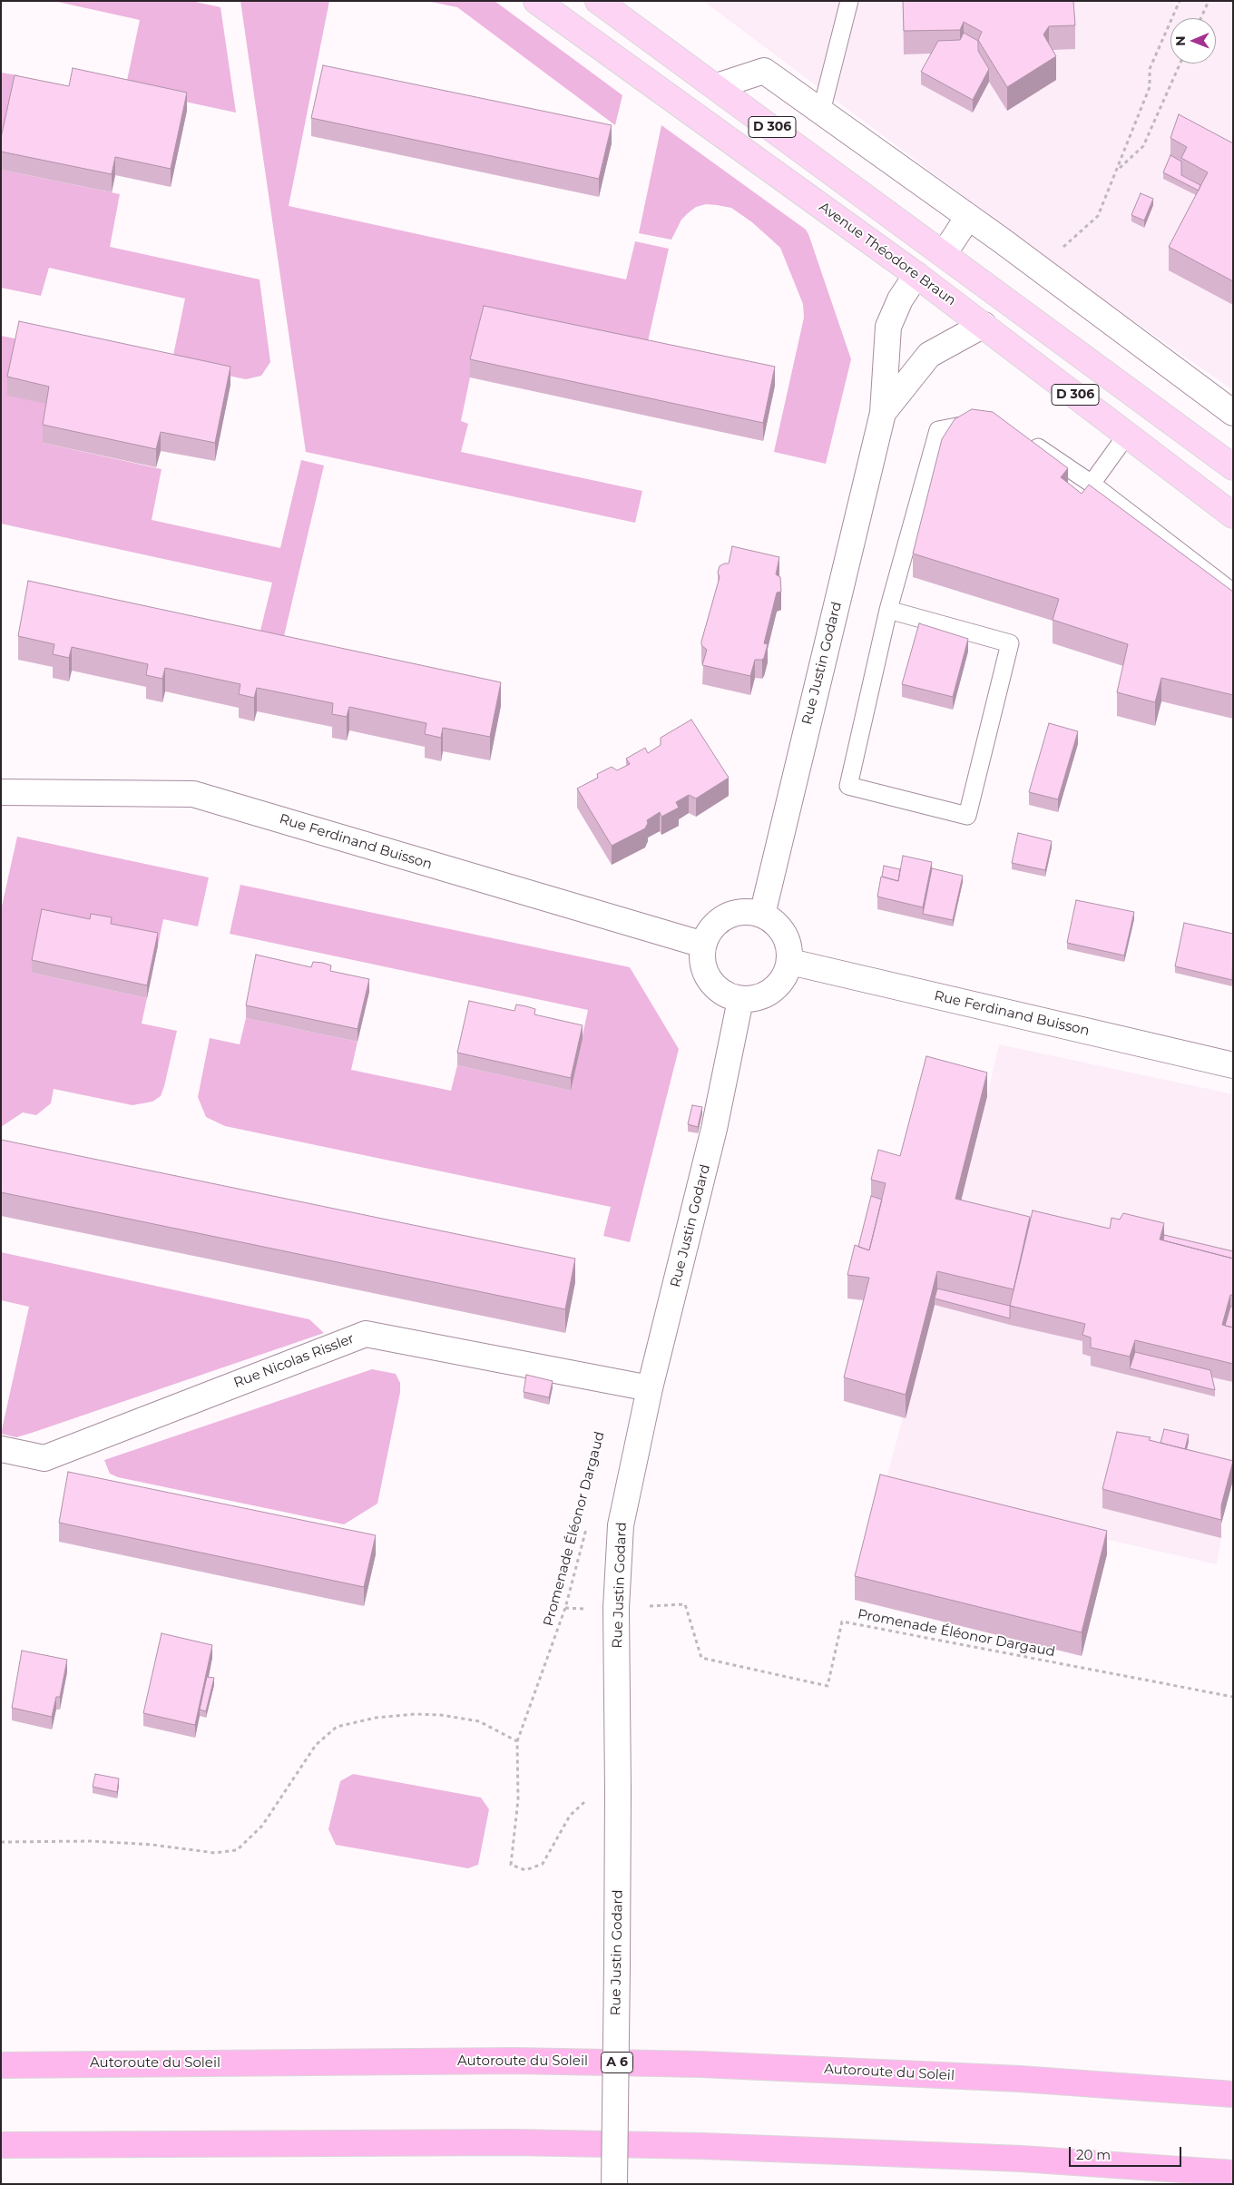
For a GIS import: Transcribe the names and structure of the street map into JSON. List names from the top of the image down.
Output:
{
  "streets": {
    "highway": ["Autoroute du Soleil", "A 6"],
    "main road": ["D 306", "Avenue Théodore Braun"],
    "street": ["Rue Justin Godard", "Rue Ferdinand Buisson", "Rue Nicolas Rissler"],
    "path": ["Promenade Éléonor Dargaud"]
  },
  "crossings": [
    ["Avenue Théodore Braun", "Rue Justin Godard"],
    ["Rue Justin Godard", "Rue Ferdinand Buisson"],
    ["Rue Justin Godard", "Rue Nicolas Rissler"],
    ["Rue Justin Godard", "Promenade Éléonor Dargaud"]
  ],
  "scale_bar": "20 m",
  "north": "left"
}
